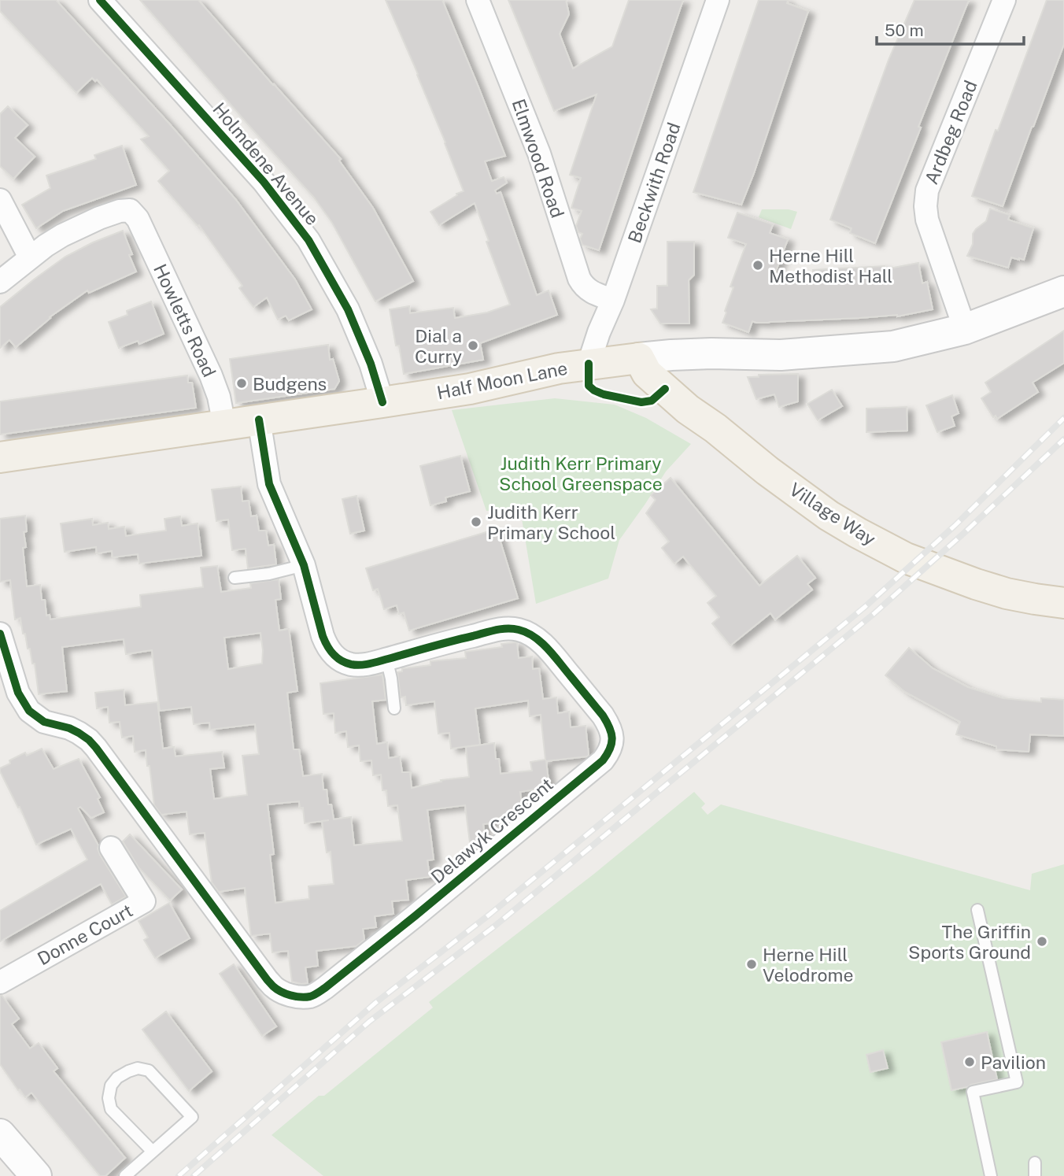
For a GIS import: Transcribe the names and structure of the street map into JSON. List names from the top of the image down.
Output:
{
  "streets": {
    "main road": ["Half Moon Lane", "Village Way"],
    "street": [
      "Ardbeg Road",
      "Elmwood Road",
      "Holmdene Avenue",
      "Beckwith Road",
      "Howletts Road",
      "Delawyk Crescent",
      "Donne Court"
    ]
  },
  "crossings": [
    ["Ardbeg Road", "Half Moon Lane"],
    ["Elmwood Road", "Beckwith Road"],
    ["Holmdene Avenue", "Half Moon Lane"],
    ["Beckwith Road", "Half Moon Lane"],
    ["Howletts Road", "Half Moon Lane"],
    ["Half Moon Lane", "Village Way"],
    ["Half Moon Lane", "Delawyk Crescent"]
  ],
  "parks": ["Judith Kerr Primary School Greenspace"],
  "places": [
    "Herne Hill Methodist Hall",
    "Dial a Curry",
    "Budgens",
    "Judith Kerr Primary School",
    "The Griffin Sports Ground",
    "Herne Hill Velodrome",
    "Pavilion"
  ],
  "scale_bar": "50 m"
}
